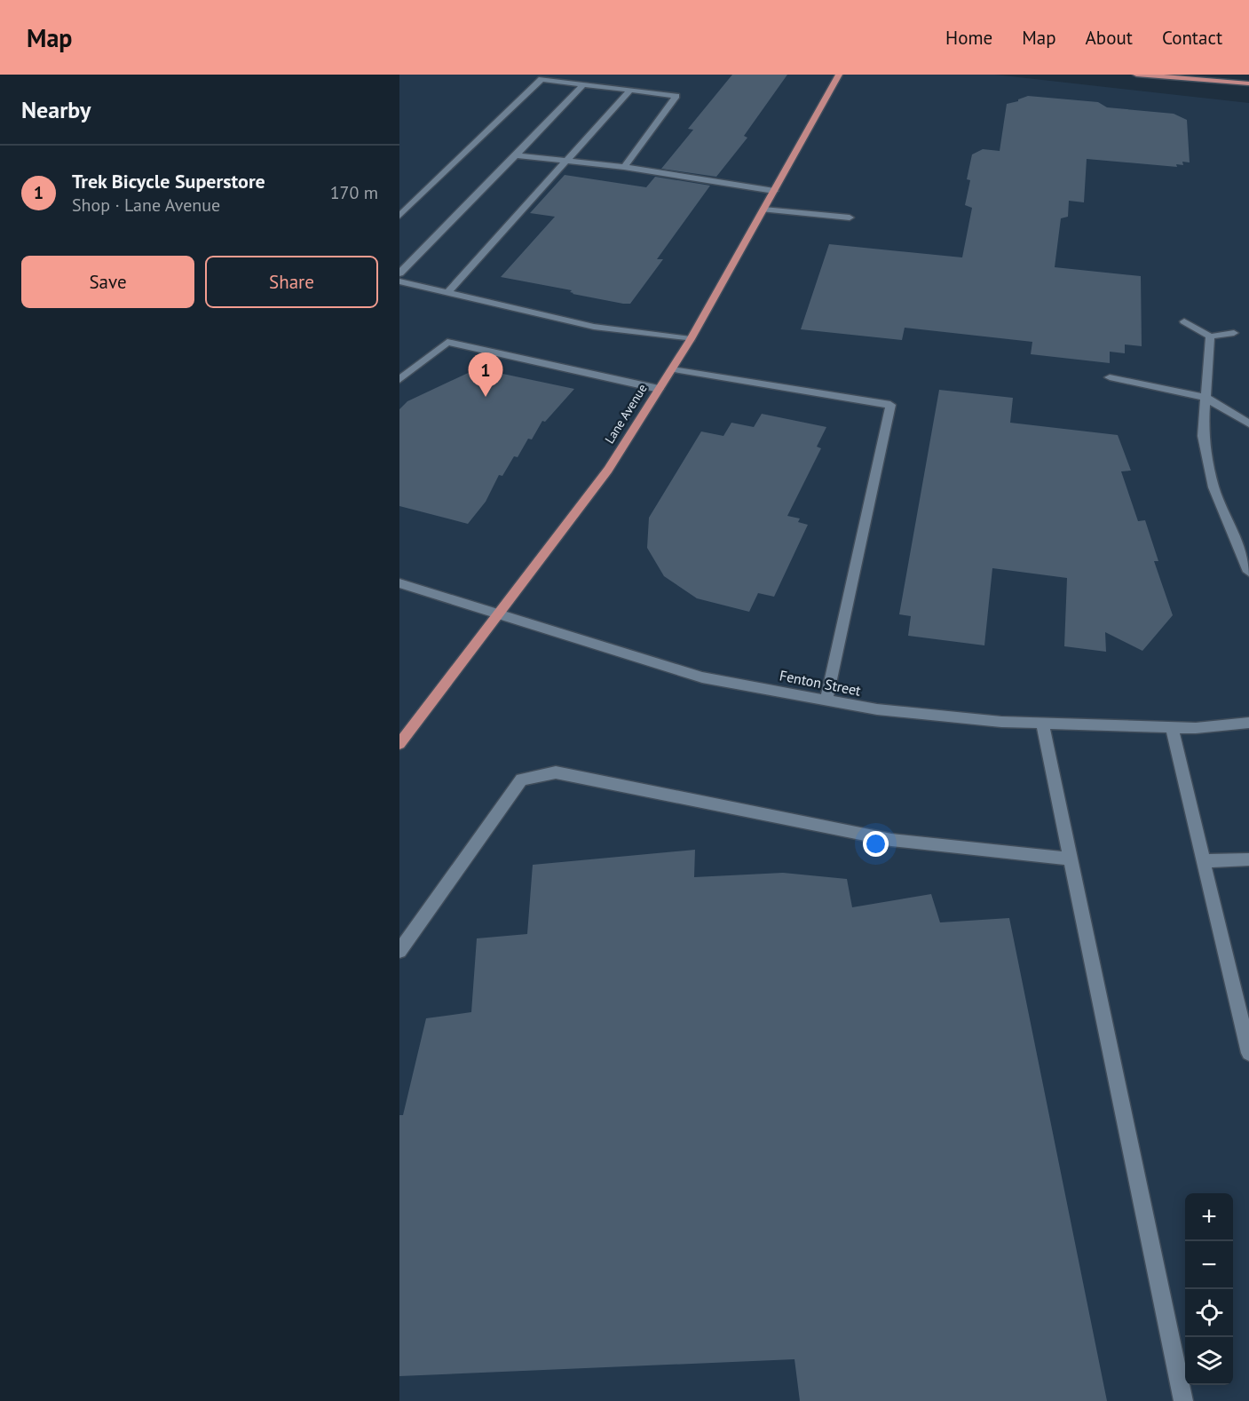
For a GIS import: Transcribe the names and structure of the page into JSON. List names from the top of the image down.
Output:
{
  "streets": {
    "main road": ["Lane Avenue"],
    "street": ["Fenton Street"]
  },
  "crossings": [
    ["Lane Avenue", "Fenton Street"]
  ],
  "page": {
    "header": "Map",
    "nav": [
      "Home",
      "Map",
      "About",
      "Contact"
    ],
    "heading": "Nearby",
    "list": [
      {
        "mark": "1",
        "name": "Trek Bicycle Superstore",
        "note": "Shop · Lane Avenue",
        "value": "170 m"
      }
    ],
    "buttons": ["Save", "Share"],
    "pins": "1",
    "map_buttons": ["+", "−"]
  }
}
